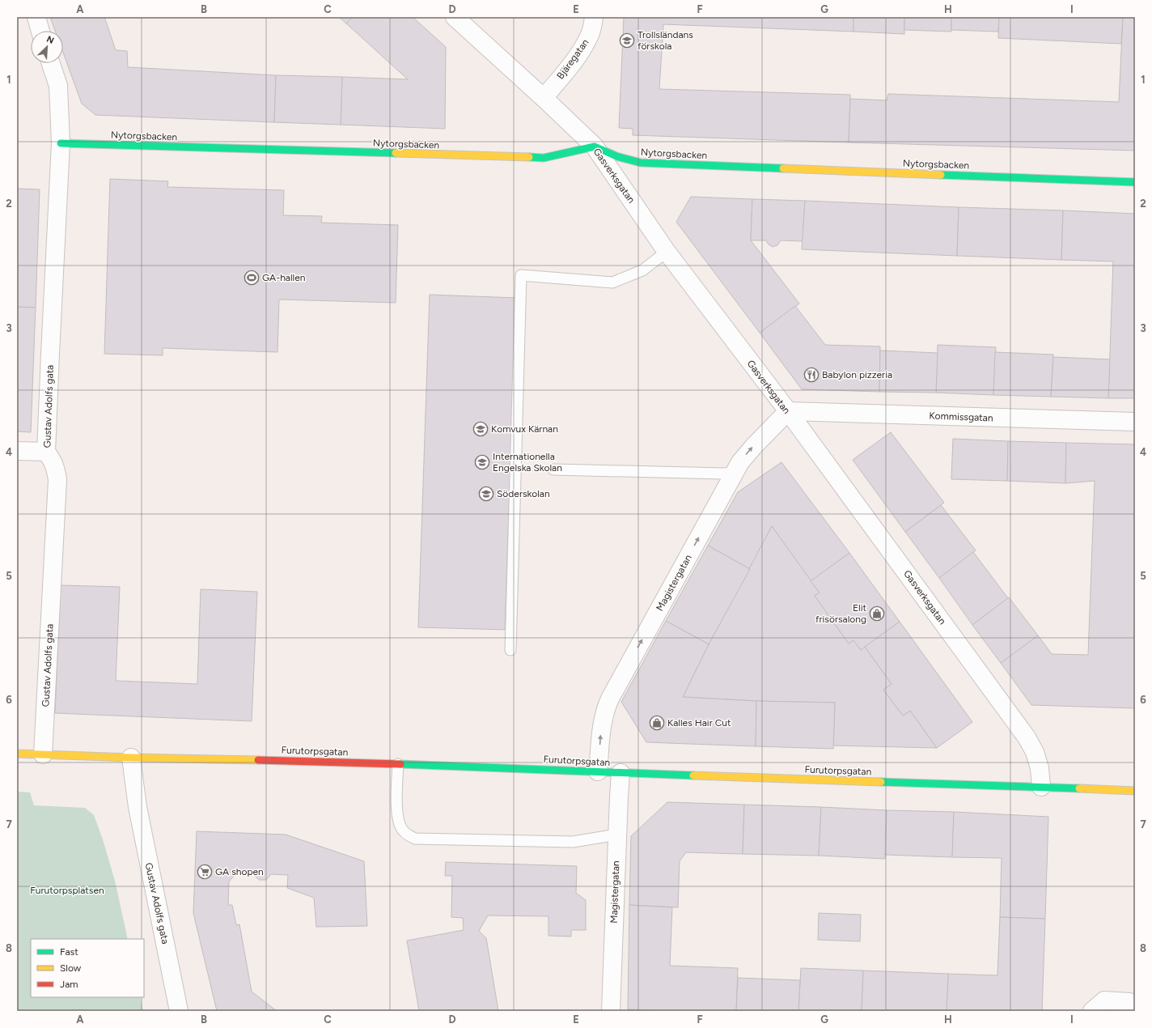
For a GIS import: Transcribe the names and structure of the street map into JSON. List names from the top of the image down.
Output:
{
  "streets": {
    "street": [
      "Bjäregatan",
      "Nytorgsbacken",
      "Gasverksgatan",
      "Gustav Adolfs gata",
      "Kommissgatan",
      "Magistergatan",
      "Furutorpsgatan"
    ]
  },
  "crossings": [
    ["Bjäregatan", "Gasverksgatan"],
    ["Nytorgsbacken", "Gasverksgatan"],
    ["Nytorgsbacken", "Gustav Adolfs gata"],
    ["Gasverksgatan", "Kommissgatan"],
    ["Gasverksgatan", "Magistergatan"],
    ["Gasverksgatan", "Furutorpsgatan"],
    ["Gustav Adolfs gata", "Furutorpsgatan"],
    ["Kommissgatan", "Magistergatan"],
    ["Magistergatan", "Furutorpsgatan"]
  ],
  "one_way": ["Magistergatan"],
  "parks": ["Furutorpsplatsen"],
  "places": {
    "school or university": [
      "Trollsländans förskola",
      "Komvux Kärnan",
      "Internationella Engelska Skolan",
      "Söderskolan"
    ],
    "sports": ["GA-hallen"],
    "restaurant": ["Babylon pizzeria"],
    "shop": ["Elit frisörsalong", "Kalles Hair Cut"],
    "supermarket": ["GA shopen"]
  },
  "legend": ["Fast", "Slow", "Jam"],
  "north": "top right",
  "grid": {
    "columns": [
      "A",
      "B",
      "C",
      "D",
      "E",
      "F",
      "G",
      "H",
      "I"
    ],
    "rows": [
      "1",
      "2",
      "3",
      "4",
      "5",
      "6",
      "7",
      "8"
    ]
  }
}
